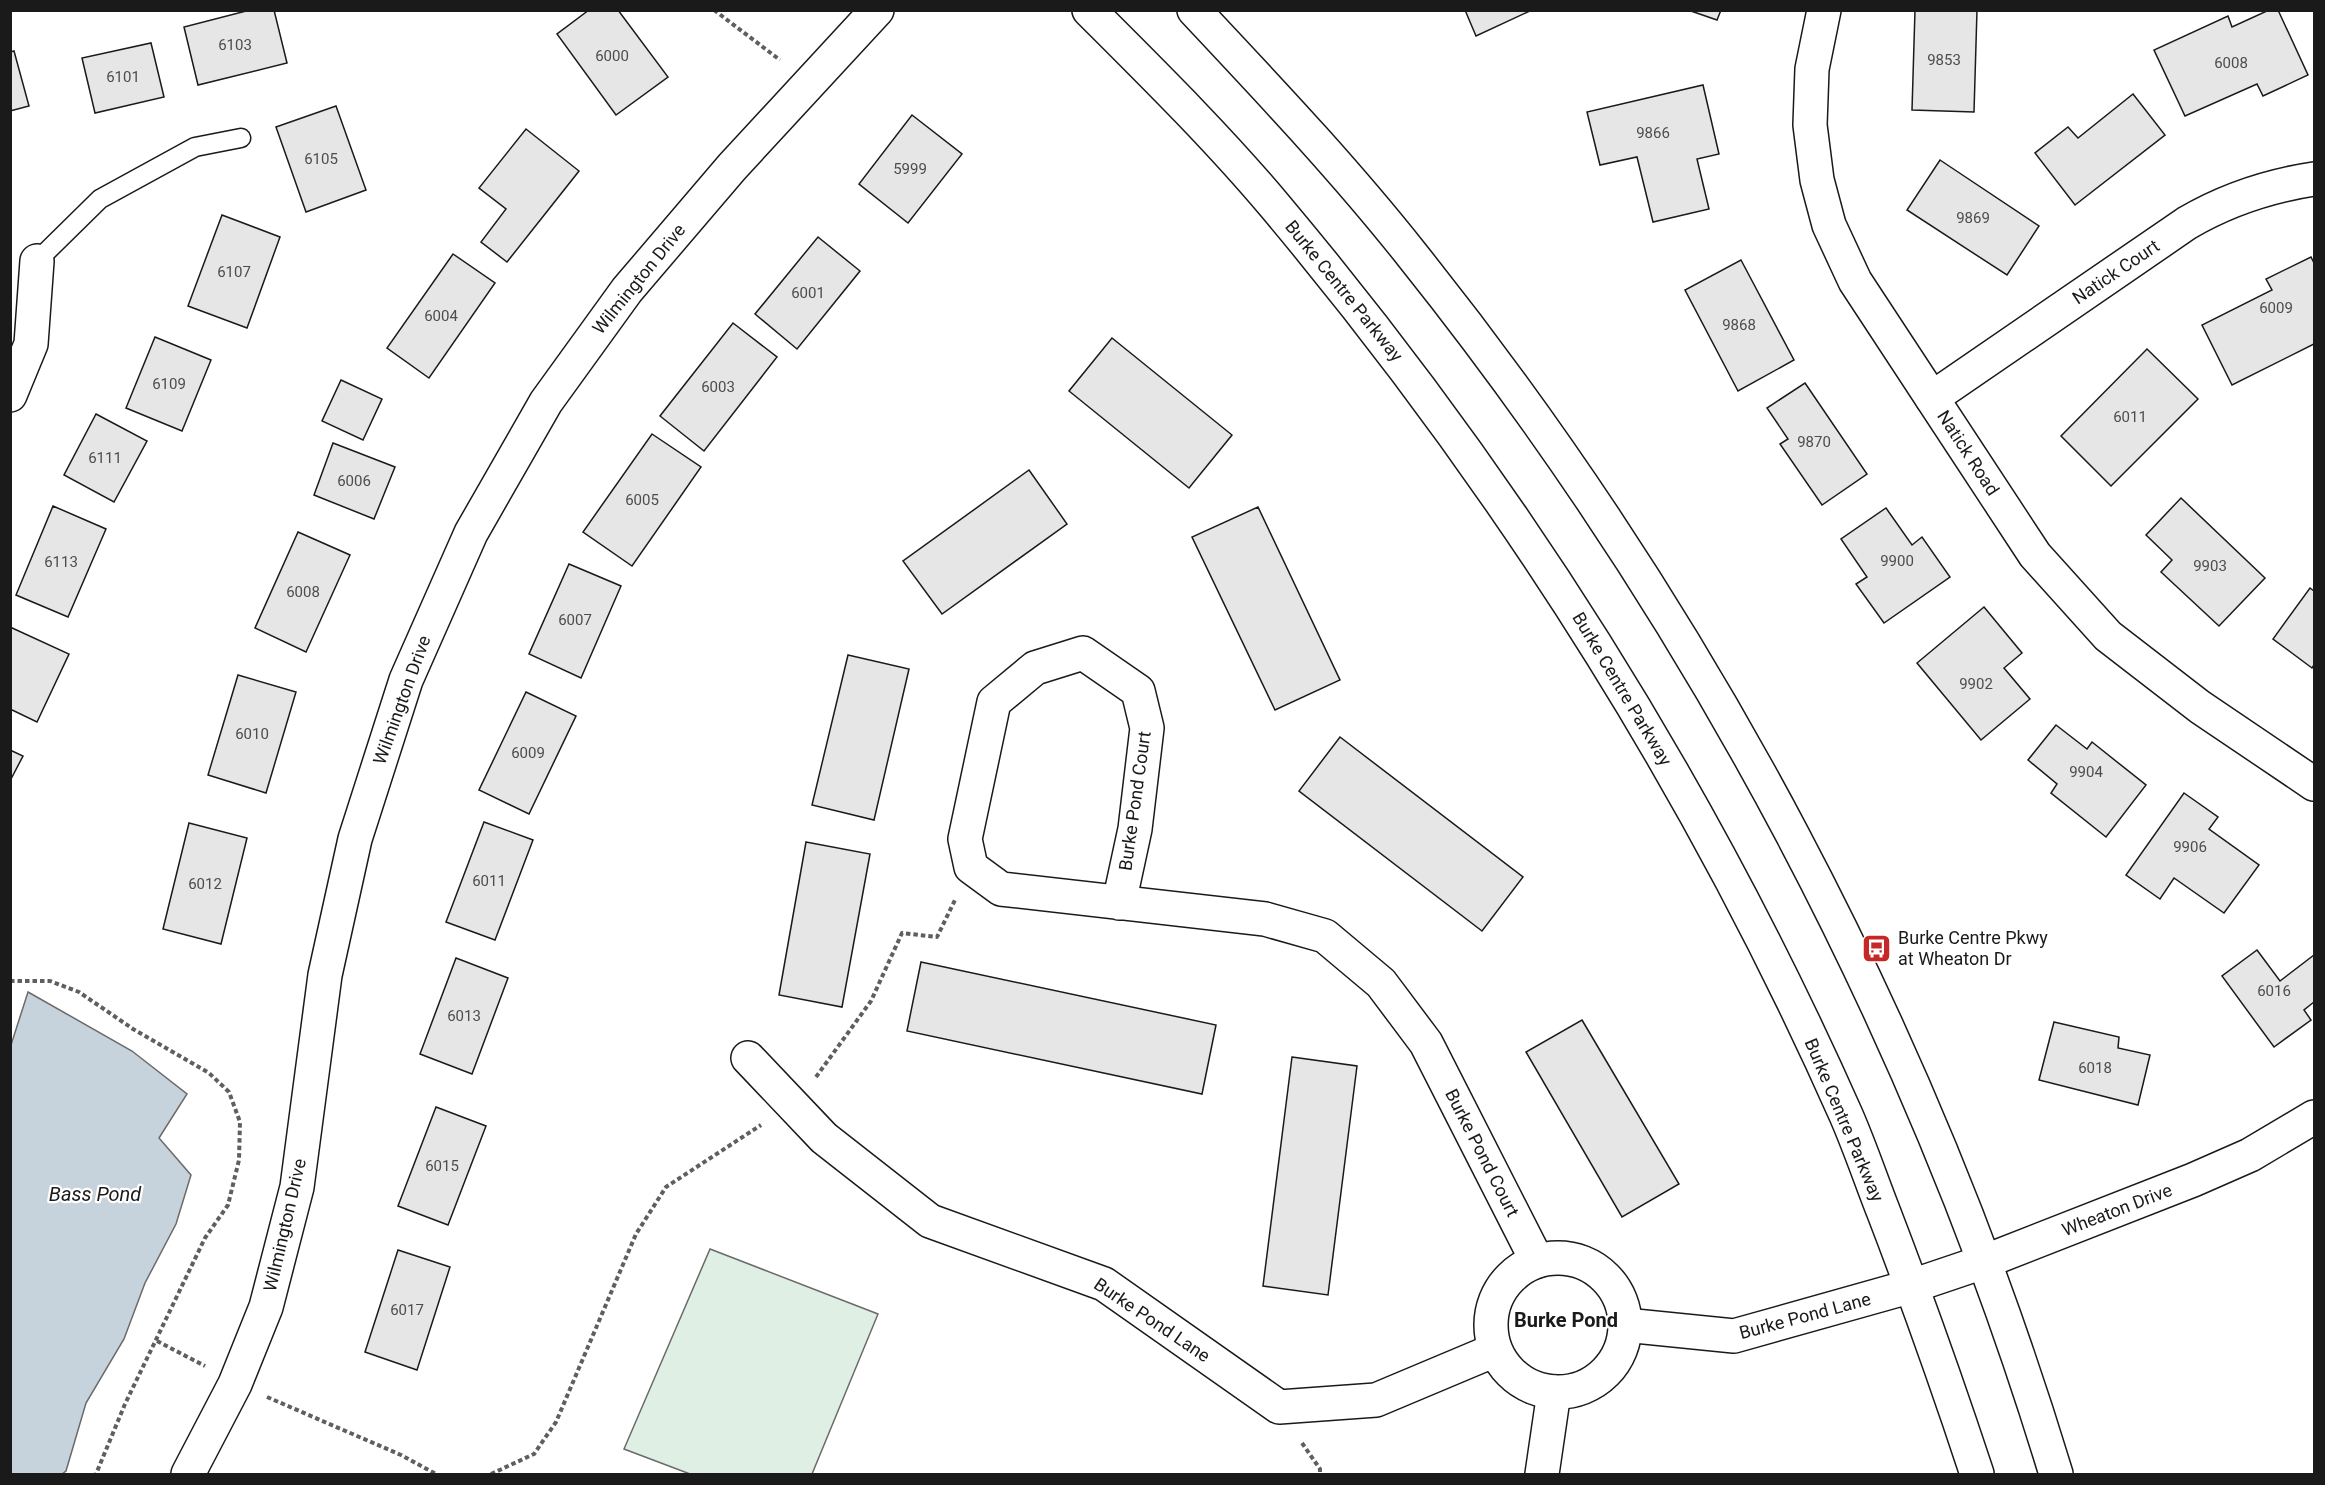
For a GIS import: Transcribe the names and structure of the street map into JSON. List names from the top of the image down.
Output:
{
  "streets": {
    "street": [
      "Natick Court",
      "Wilmington Drive",
      "Burke Centre Parkway",
      "Natick Road",
      "Burke Pond Court",
      "Wheaton Drive",
      "Burke Pond Lane"
    ]
  },
  "crossings": [
    ["Natick Court", "Natick Road"],
    ["Burke Centre Parkway", "Wheaton Drive"],
    ["Burke Centre Parkway", "Burke Pond Lane"],
    ["Burke Pond Court", "Burke Pond Lane"],
    ["Wheaton Drive", "Burke Pond Lane"]
  ],
  "districts": ["Burke Pond"],
  "water": ["Bass Pond"],
  "places": {
    "bus stop": ["Burke Centre Pkwy at Wheaton Dr"]
  },
  "house_numbers": [
    "6103",
    "6000",
    "9853",
    "6008",
    "6101",
    "9866",
    "6105",
    "5999",
    "9869",
    "6107",
    "6001",
    "6009",
    "6004",
    "9868",
    "6109",
    "6003",
    "6011",
    "9870",
    "6111",
    "6006",
    "6005",
    "9900",
    "6113",
    "9903",
    "6008",
    "6007",
    "9902",
    "6010",
    "6009",
    "9904",
    "9906",
    "6011",
    "6012",
    "6016",
    "6013",
    "6018",
    "6015",
    "6017"
  ]
}
